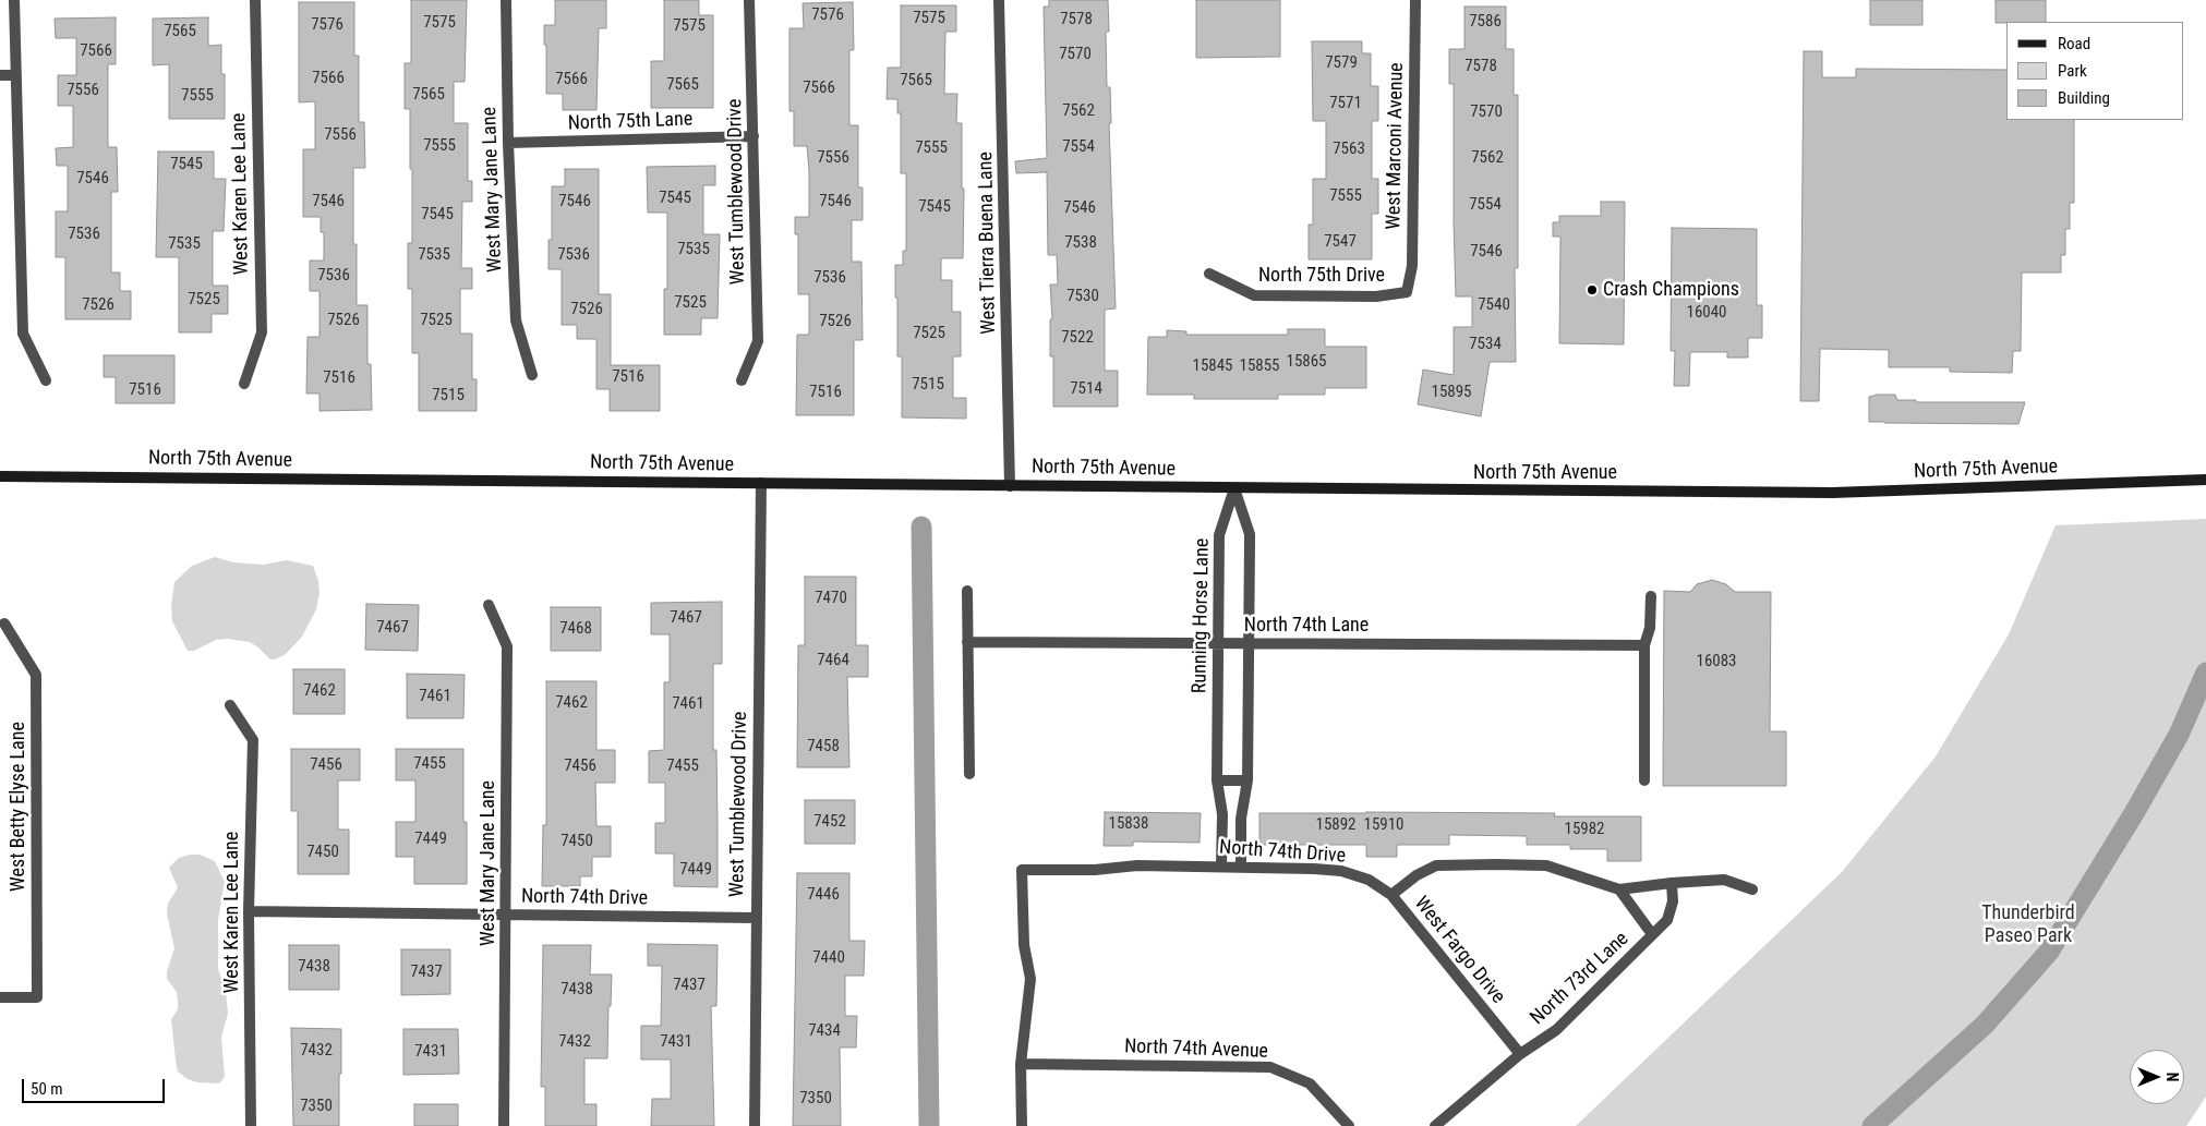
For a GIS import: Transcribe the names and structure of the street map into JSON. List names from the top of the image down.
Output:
{
  "streets": {
    "main road": ["North 75th Avenue"],
    "street": [
      "North 75th Lane",
      "West Marconi Avenue",
      "West Mary Jane Lane",
      "West Tumblewood Drive",
      "West Karen Lee Lane",
      "West Tierra Buena Lane",
      "North 75th Drive",
      "Running Horse Lane",
      "North 74th Lane",
      "West Betty Elyse Lane",
      "North 74th Drive",
      "West Fargo Drive",
      "North 73rd Lane",
      "North 74th Avenue"
    ]
  },
  "crossings": [
    ["North 75th Lane", "West Mary Jane Lane"],
    ["North 75th Lane", "West Tumblewood Drive"],
    ["West Marconi Avenue", "North 75th Drive"],
    ["West Mary Jane Lane", "North 74th Drive"],
    ["West Tumblewood Drive", "North 75th Avenue"],
    ["West Tumblewood Drive", "North 74th Drive"],
    ["West Karen Lee Lane", "North 74th Drive"],
    ["West Tierra Buena Lane", "North 75th Avenue"],
    ["North 75th Avenue", "Running Horse Lane"],
    ["Running Horse Lane", "North 74th Lane"],
    ["Running Horse Lane", "North 74th Drive"],
    ["North 74th Drive", "West Fargo Drive"],
    ["North 74th Drive", "North 74th Avenue"],
    ["West Fargo Drive", "North 73rd Lane"]
  ],
  "parks": ["Thunderbird Paseo Park"],
  "places": ["Crash Champions"],
  "house_numbers": [
    "7576",
    "7575",
    "7578",
    "7586",
    "7575",
    "7576",
    "7575",
    "7565",
    "7566",
    "7570",
    "7579",
    "7578",
    "7566",
    "7566",
    "7565",
    "7565",
    "7566",
    "7556",
    "7565",
    "7555",
    "7571",
    "7562",
    "7570",
    "7556",
    "7555",
    "7554",
    "7555",
    "7563",
    "7556",
    "7562",
    "7545",
    "7546",
    "7555",
    "7545",
    "7546",
    "7546",
    "7546",
    "7554",
    "7545",
    "7546",
    "7545",
    "7536",
    "7547",
    "7538",
    "7535",
    "7535",
    "7546",
    "7535",
    "7536",
    "7536",
    "7536",
    "7530",
    "7525",
    "7525",
    "7526",
    "7540",
    "7526",
    "16040",
    "7526",
    "7525",
    "7526",
    "7525",
    "7522",
    "7534",
    "15865",
    "15845",
    "15855",
    "7516",
    "7516",
    "7515",
    "7514",
    "7516",
    "7516",
    "15895",
    "7515",
    "7470",
    "7467",
    "7467",
    "7468",
    "7464",
    "16083",
    "7462",
    "7461",
    "7462",
    "7461",
    "7458",
    "7455",
    "7456",
    "7456",
    "7455",
    "7452",
    "15838",
    "15892",
    "15910",
    "15982",
    "7449",
    "7450",
    "7450",
    "7449",
    "7446",
    "7440",
    "7438",
    "7437",
    "7437",
    "7438",
    "7434",
    "7432",
    "7431",
    "7432",
    "7431",
    "7350",
    "7350"
  ],
  "legend": ["Road", "Park", "Building"],
  "scale_bar": "50 m",
  "north": "right"
}
